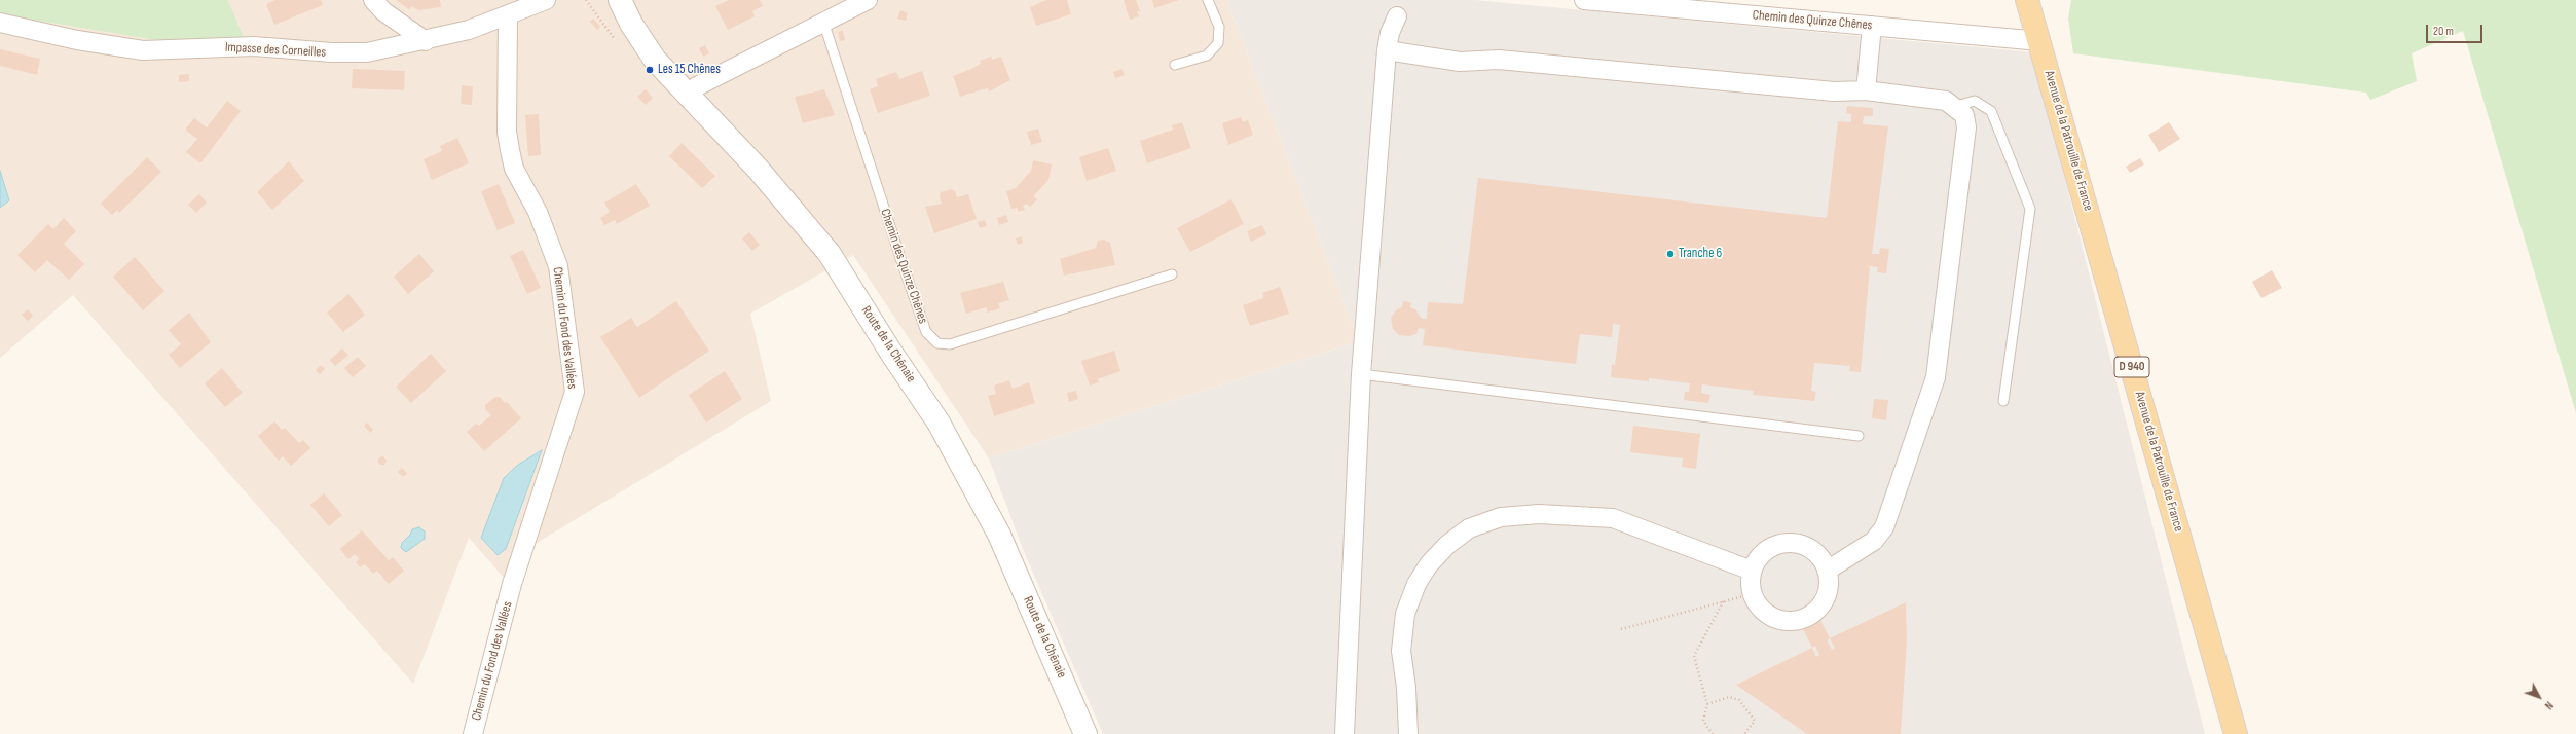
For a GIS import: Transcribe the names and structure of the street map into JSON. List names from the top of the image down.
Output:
{
  "streets": {
    "main road": ["Avenue de la Patrouille de France", "D 940"],
    "street": [
      "Chemin des Quinze Chênes",
      "Impasse des Corneilles",
      "Chemin du Fond des Vallées",
      "Route de la Chênaie"
    ]
  },
  "crossings": [
    ["Chemin des Quinze Chênes", "Avenue de la Patrouille de France"],
    ["Impasse des Corneilles", "Chemin du Fond des Vallées"]
  ],
  "places": ["Les 15 Chênes", "Tranche 6"],
  "scale_bar": "20 m",
  "north": "bottom right"
}
